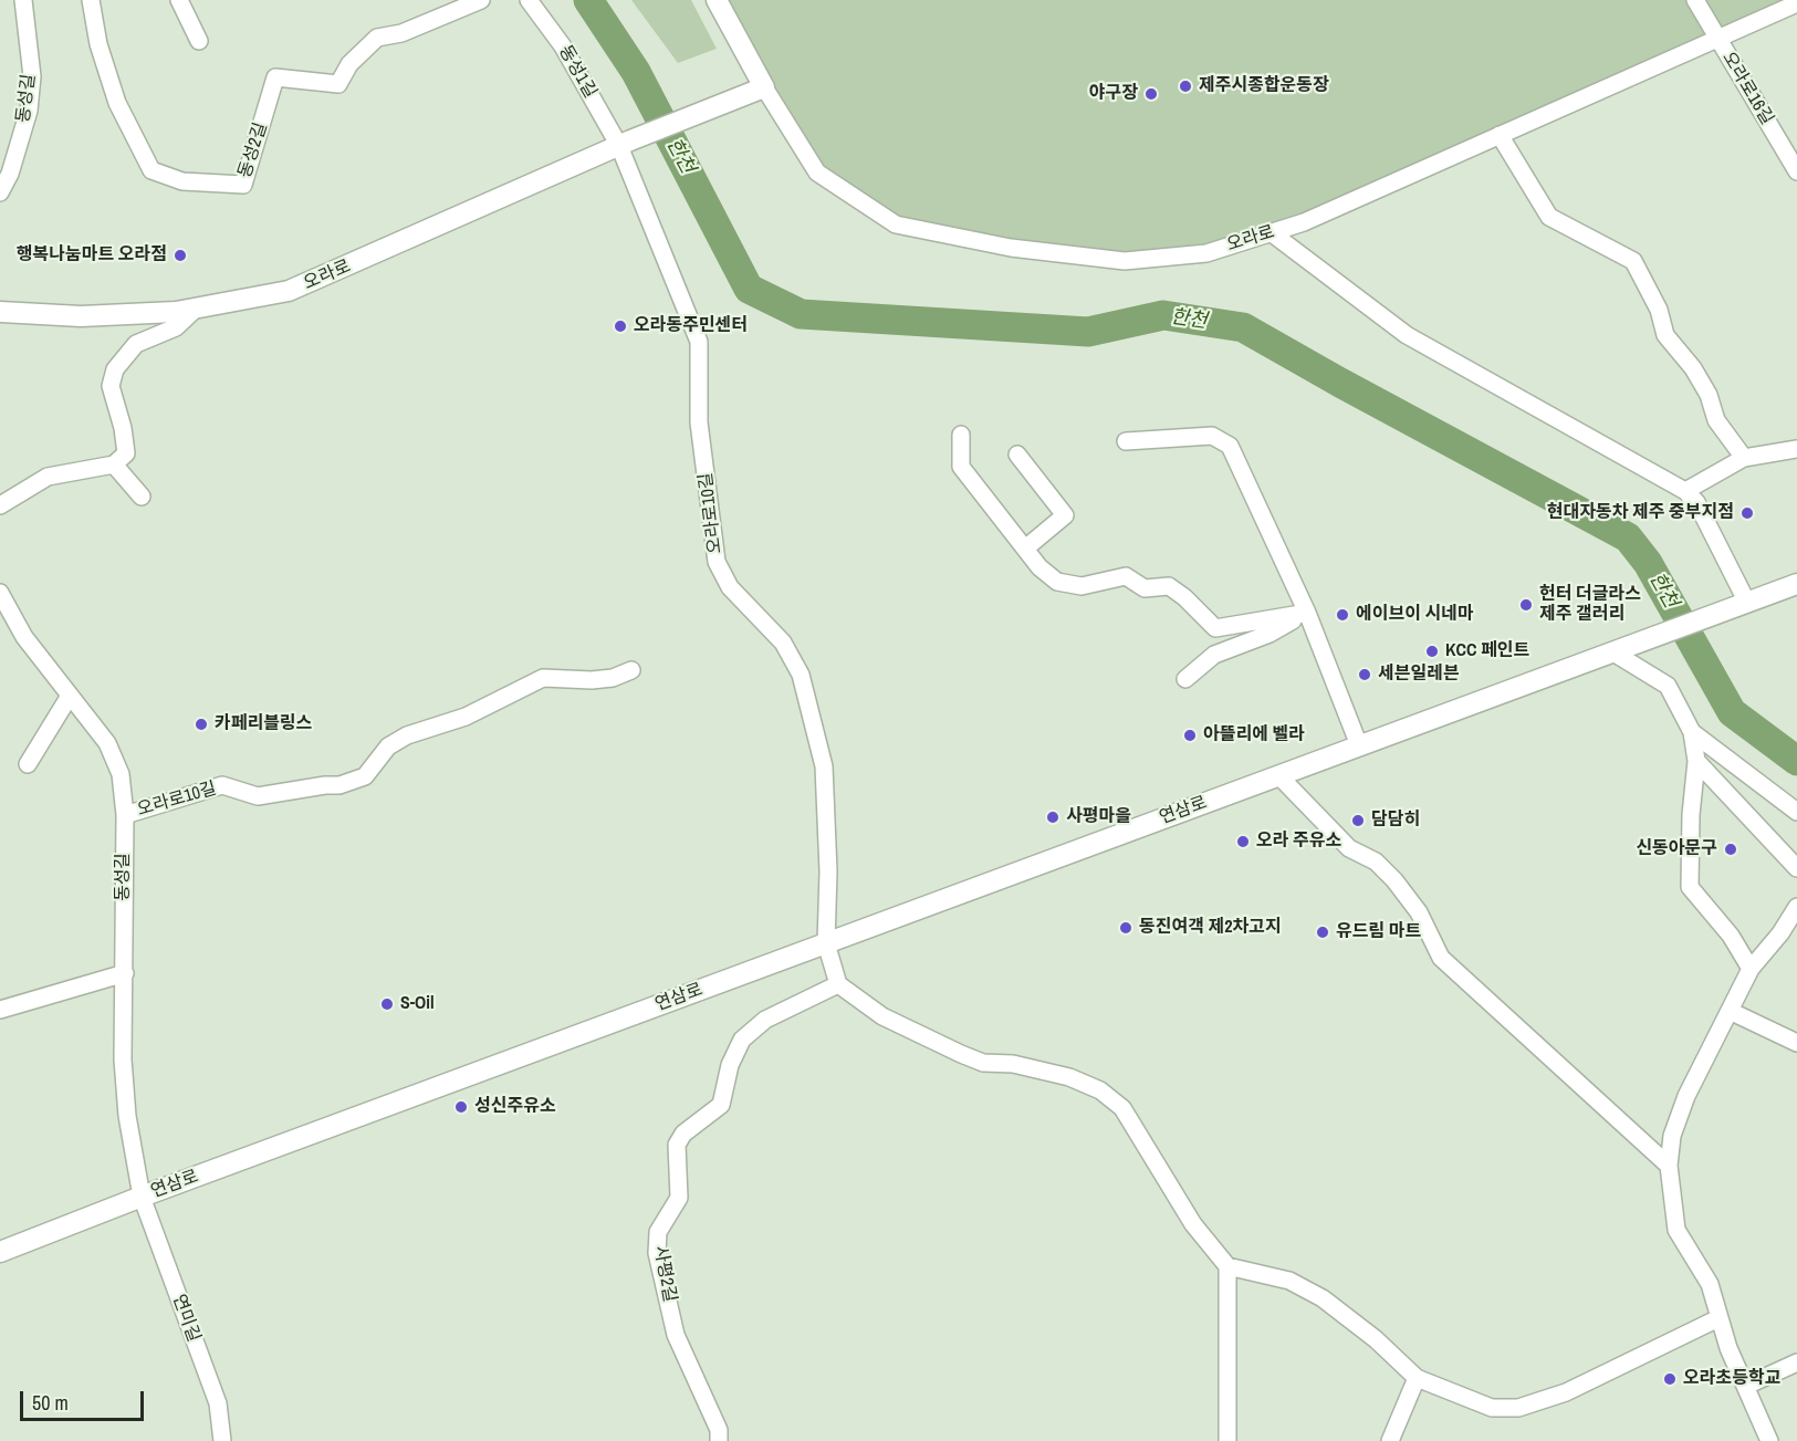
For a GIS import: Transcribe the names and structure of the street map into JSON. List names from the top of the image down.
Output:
{
  "streets": {
    "main road": ["오라로", "연삼로"],
    "street": [
      "동성1길",
      "오라로16길",
      "동성길",
      "동성2길",
      "오라로10길",
      "사평2길",
      "연미길"
    ]
  },
  "crossings": [
    ["동성1길", "오라로"],
    ["동성1길", "오라로10길"],
    ["오라로16길", "오라로"],
    ["동성길", "오라로10길"],
    ["동성길", "연삼로"],
    ["동성길", "연미길"],
    ["오라로", "오라로10길"],
    ["오라로10길", "연삼로"],
    ["오라로10길", "사평2길"],
    ["연삼로", "연미길"]
  ],
  "water": ["한천"],
  "places": [
    "제주시종합운동장",
    "야구장",
    "행복나눔마트 오라점",
    "오라동주민센터",
    "현대자동차 제주 중부지점",
    "헌터 더글라스 제주 갤러리",
    "에이브이 시네마",
    "KCC 페인트",
    "세븐일레븐",
    "카페리블링스",
    "아뜰리에 벨라",
    "사평마을",
    "담담히",
    "오라 주유소",
    "신동아문구",
    "동진여객 제2차고지",
    "유드림 마트",
    "S-Oil",
    "성신주유소",
    "오라초등학교"
  ],
  "scale_bar": "50 m"
}
